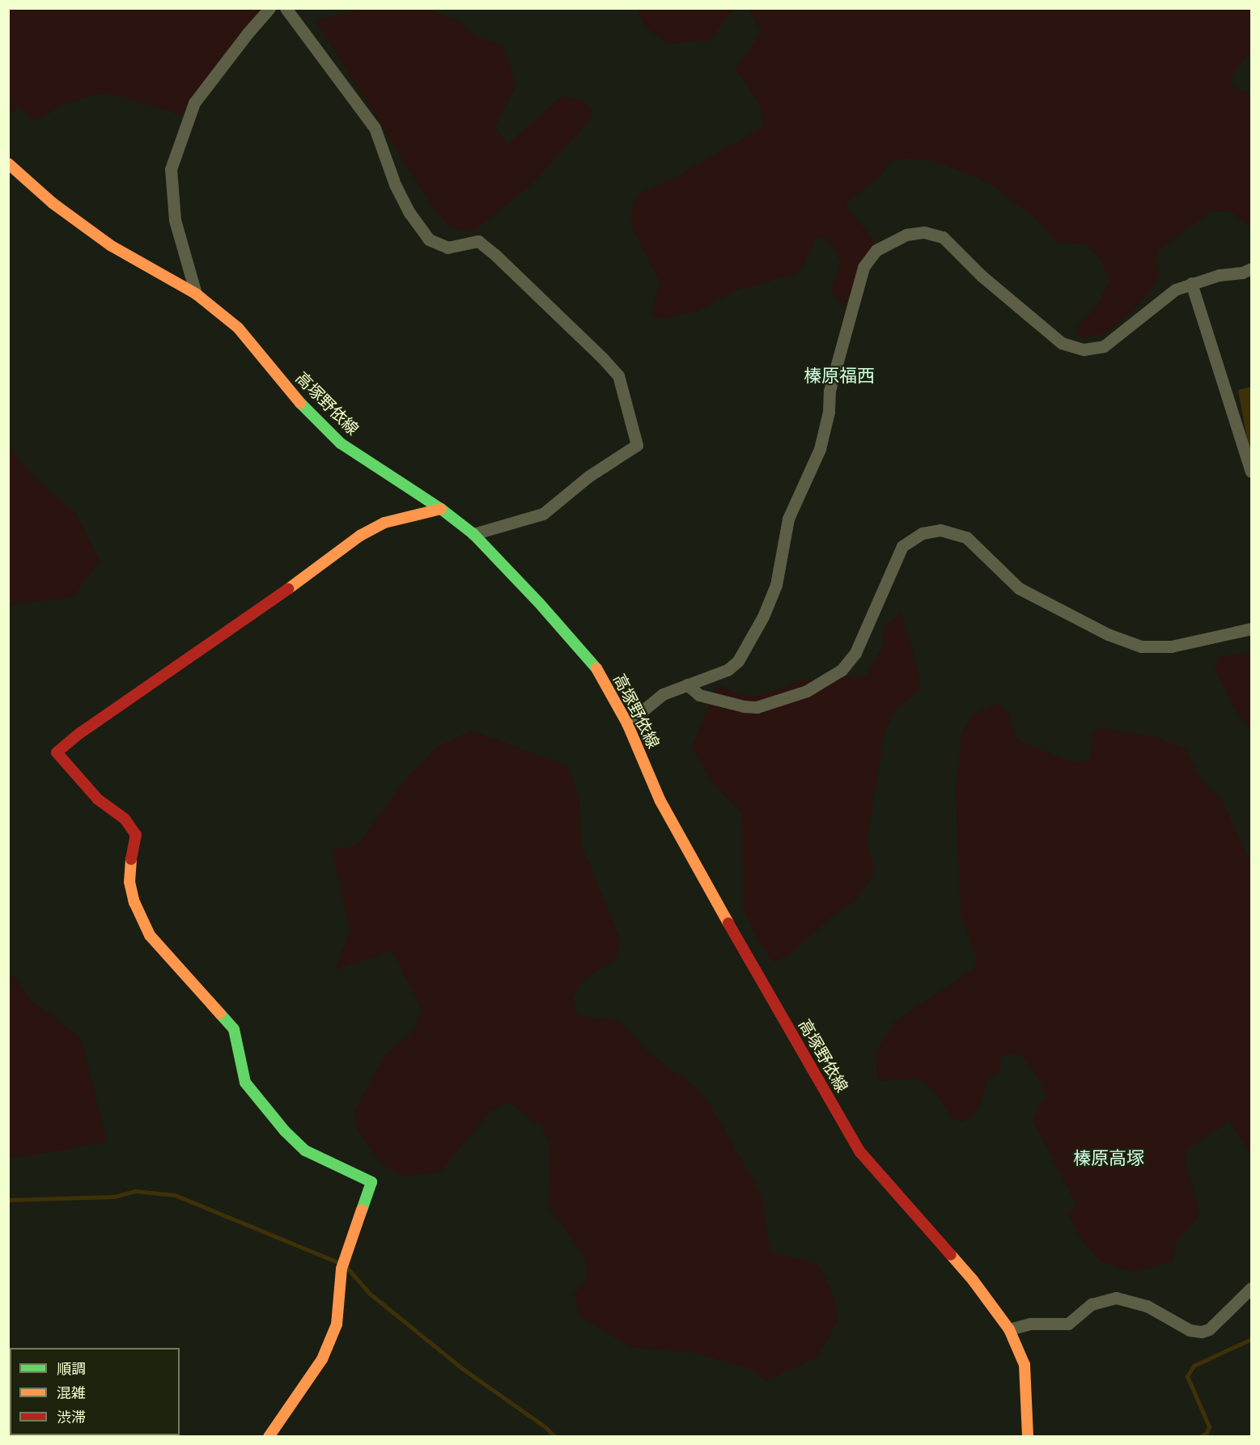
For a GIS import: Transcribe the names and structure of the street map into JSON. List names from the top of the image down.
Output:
{
  "streets": {
    "main road": ["高塚野依線"]
  },
  "districts": ["榛原福西", "榛原高塚"],
  "legend": ["順調", "混雑", "渋滞"]
}
